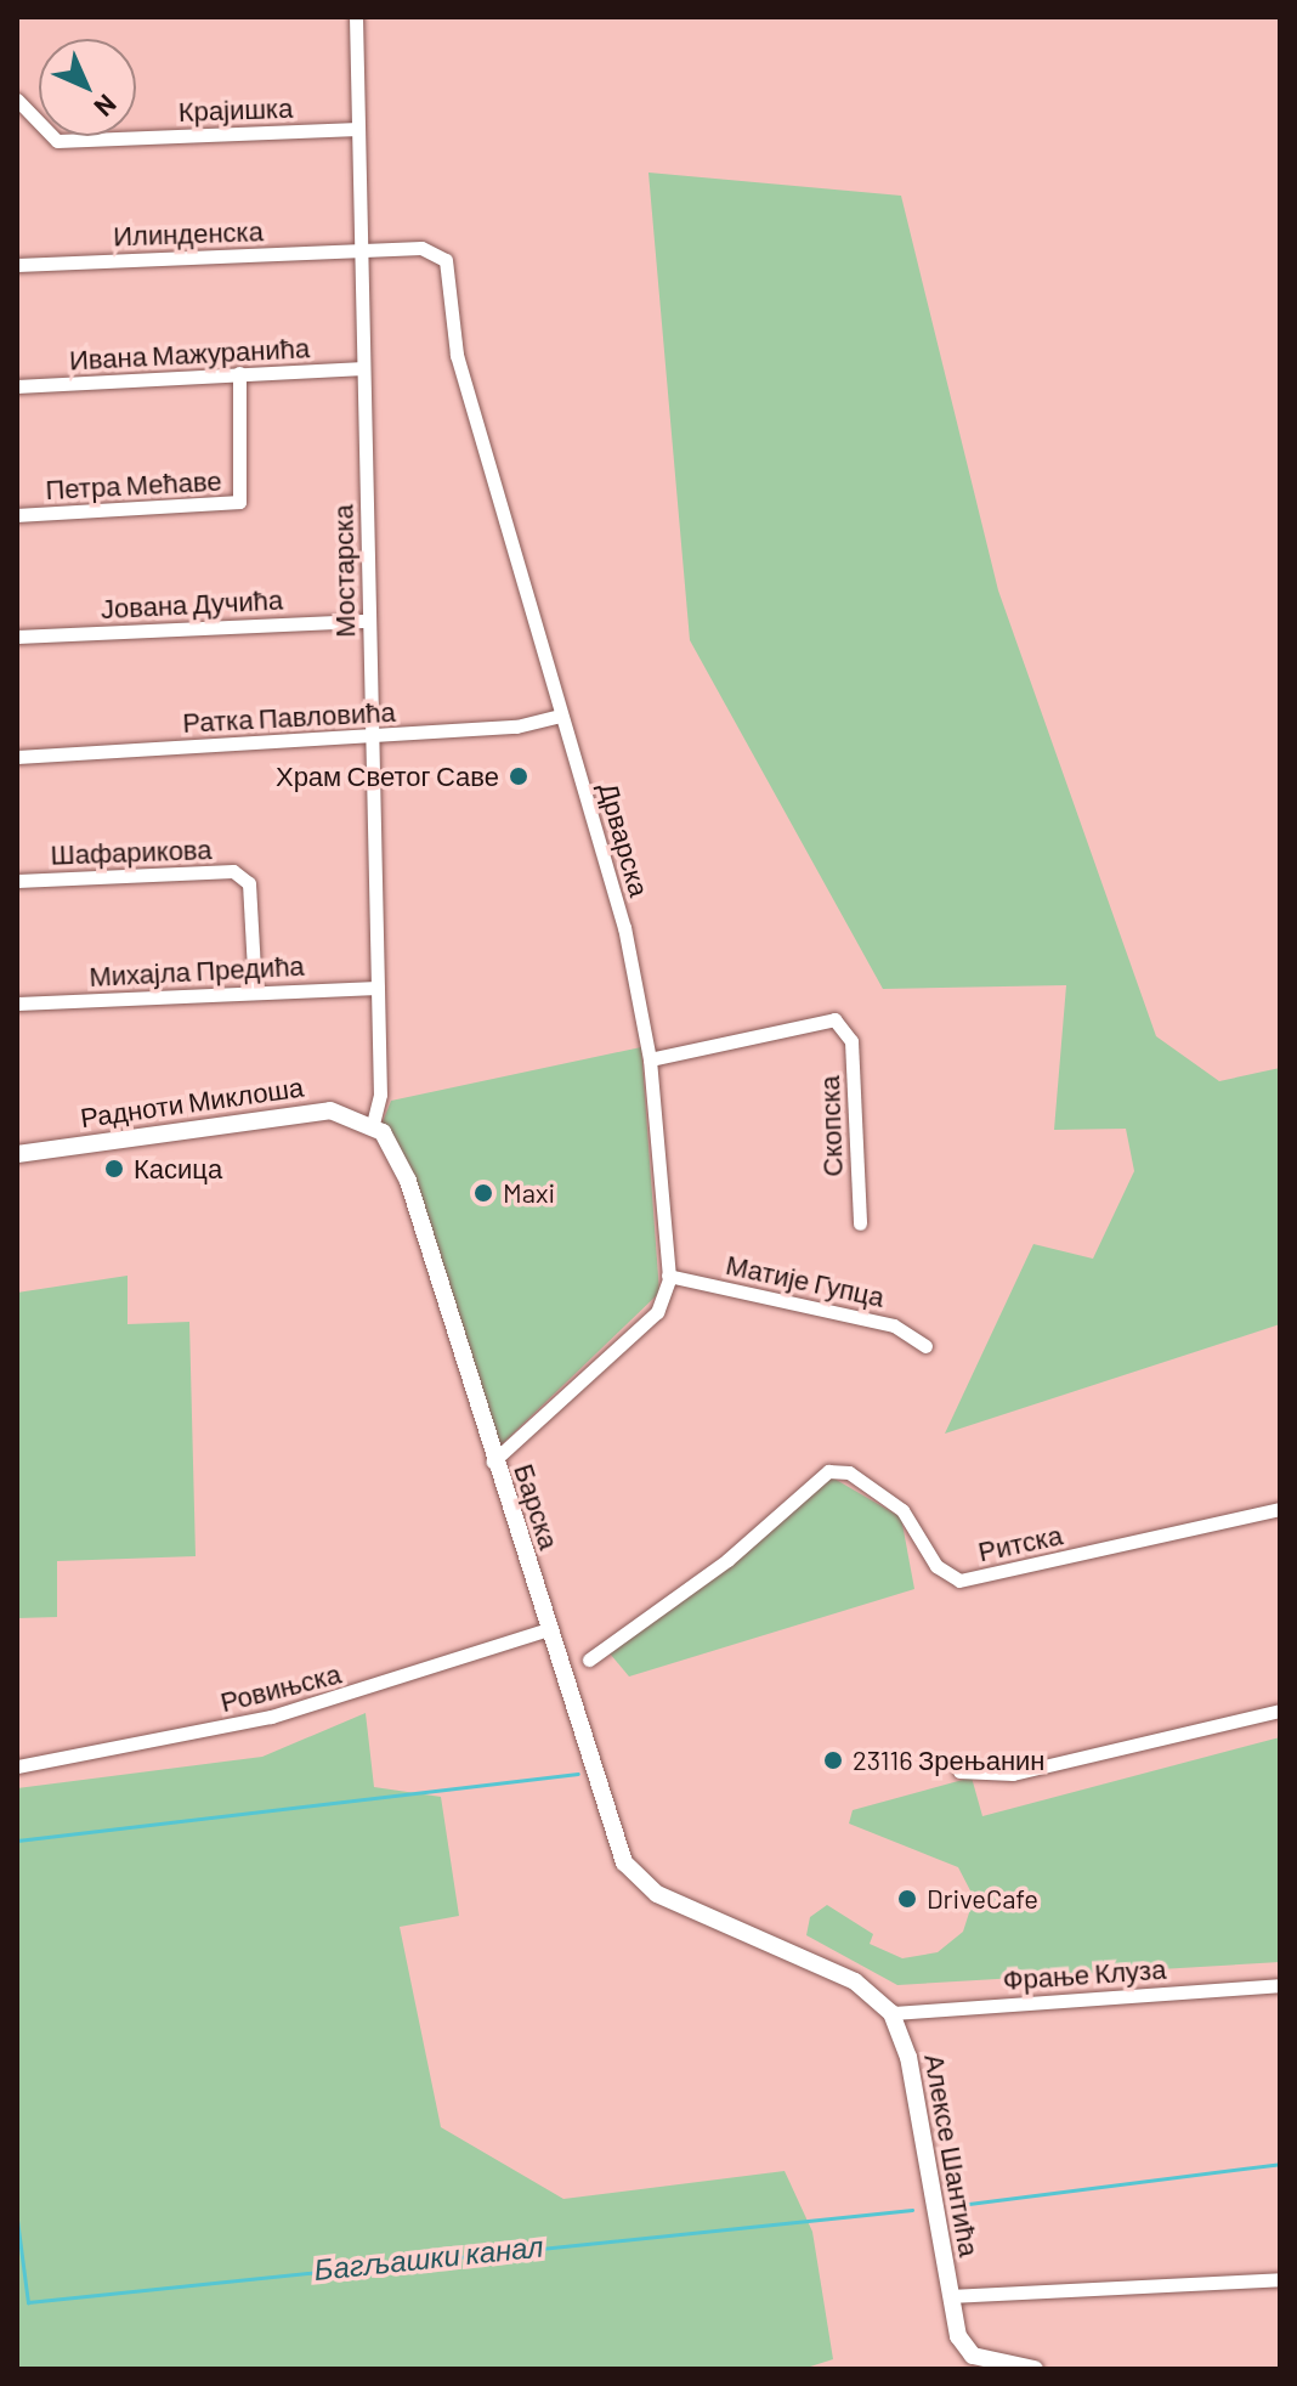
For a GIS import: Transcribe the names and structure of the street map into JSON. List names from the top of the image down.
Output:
{
  "streets": {
    "street": [
      "Крајишка",
      "Илинденска",
      "Ивана Мажуранића",
      "Петра Мећаве",
      "Мостарска",
      "Јована Дучића",
      "Ратка Павловића",
      "Дрварска",
      "Шафарикова",
      "Михајла Предића",
      "Радноти Миклоша",
      "Скопска",
      "Матије Гупца",
      "Барска",
      "Ритска",
      "Ровињска",
      "Фрање Клуза",
      "Алексе Шантића"
    ]
  },
  "crossings": [
    ["Крајишка", "Мостарска"],
    ["Илинденска", "Мостарска"],
    ["Илинденска", "Дрварска"],
    ["Ивана Мажуранића", "Петра Мећаве"],
    ["Ивана Мажуранића", "Мостарска"],
    ["Мостарска", "Јована Дучића"],
    ["Мостарска", "Ратка Павловића"],
    ["Мостарска", "Дрварска"],
    ["Мостарска", "Михајла Предића"],
    ["Мостарска", "Радноти Миклоша"],
    ["Мостарска", "Барска"],
    ["Ратка Павловића", "Дрварска"],
    ["Дрварска", "Скопска"],
    ["Дрварска", "Матије Гупца"],
    ["Дрварска", "Барска"],
    ["Шафарикова", "Михајла Предића"],
    ["Радноти Миклоша", "Барска"],
    ["Барска", "Ровињска"],
    ["Барска", "Алексе Шантића"],
    ["Фрање Клуза", "Алексе Шантића"]
  ],
  "water": ["Багљашки канал"],
  "places": [
    "Храм Светог Саве",
    "Касица",
    "Maxi",
    "23116 Зрењанин",
    "DriveCafe"
  ],
  "north": "bottom right"
}
